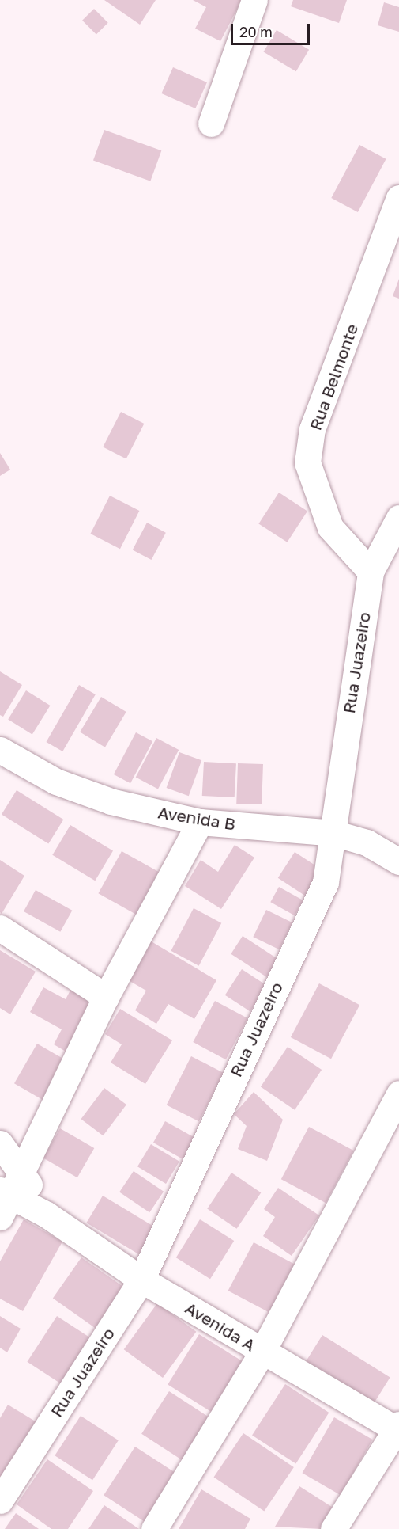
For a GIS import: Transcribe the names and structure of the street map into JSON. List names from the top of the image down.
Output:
{
  "streets": {
    "street": [
      "Rua Belmonte",
      "Rua Juazeiro",
      "Avenida B",
      "Avenida A"
    ]
  },
  "crossings": [
    ["Rua Belmonte", "Rua Juazeiro"],
    ["Rua Juazeiro", "Avenida B"],
    ["Rua Juazeiro", "Avenida A"]
  ],
  "scale_bar": "20 m"
}
